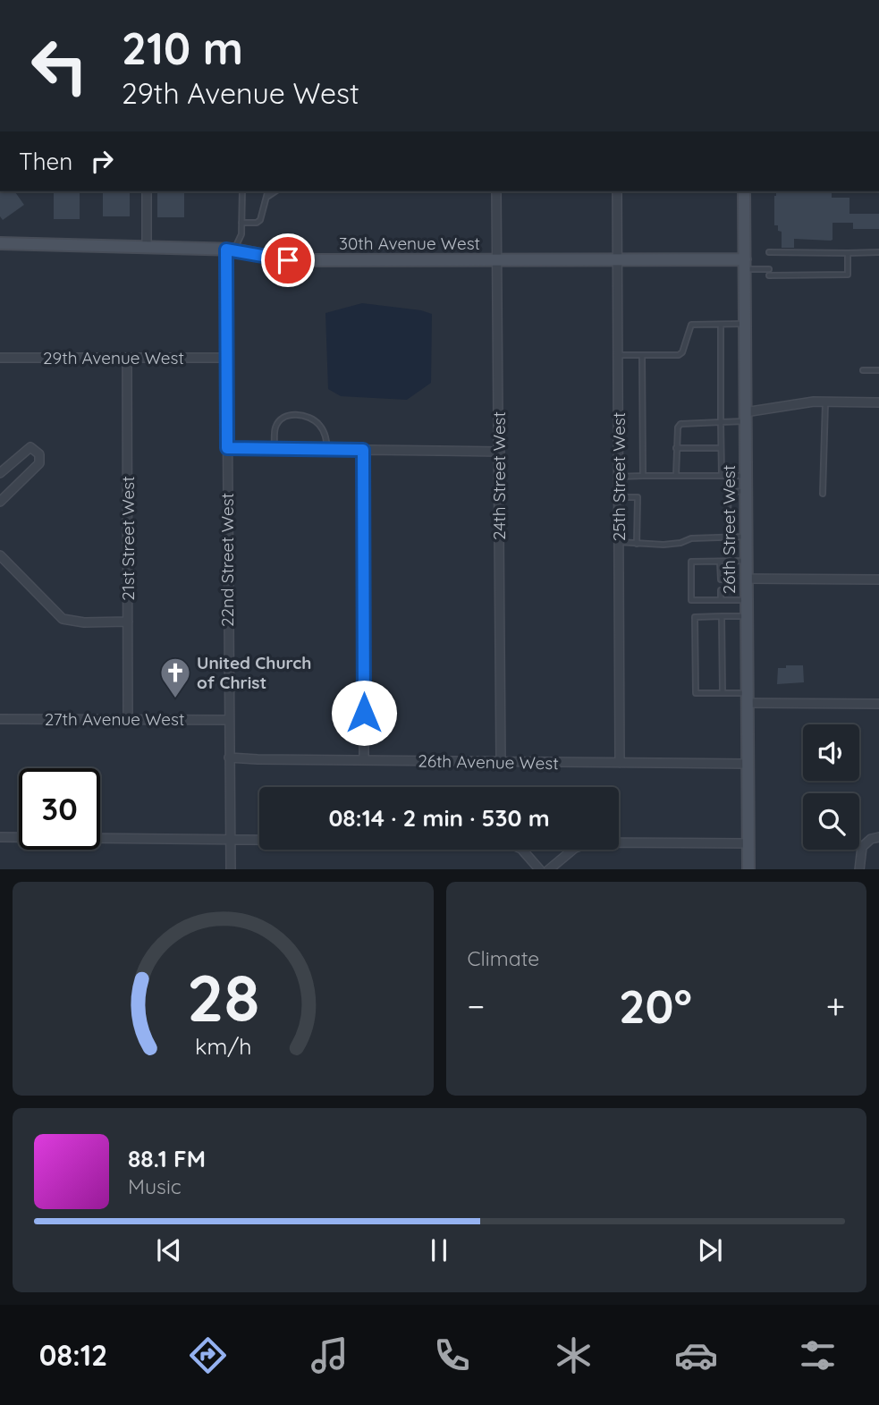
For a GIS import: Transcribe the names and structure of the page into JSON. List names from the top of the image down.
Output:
{
  "streets": {
    "street": [
      "30th Avenue West",
      "29th Avenue West",
      "24th Street West",
      "25th Street West",
      "26th Street West",
      "21st Street West",
      "22nd Street West",
      "27th Avenue West",
      "26th Avenue West"
    ]
  },
  "crossings": [
    ["30th Avenue West", "24th Street West"],
    ["30th Avenue West", "25th Street West"],
    ["30th Avenue West", "26th Street West"],
    ["30th Avenue West", "22nd Street West"],
    ["29th Avenue West", "21st Street West"],
    ["29th Avenue West", "22nd Street West"],
    ["24th Street West", "26th Avenue West"],
    ["25th Street West", "26th Avenue West"],
    ["26th Street West", "26th Avenue West"],
    ["21st Street West", "27th Avenue West"],
    ["22nd Street West", "27th Avenue West"],
    ["22nd Street West", "26th Avenue West"]
  ],
  "places": {
    "church": ["United Church of Christ"]
  },
  "page": {
    "turn": ["210 m", "29th Avenue West"],
    "then": "Then",
    "limit": "30",
    "trip": "08:14 · 2 min · 530 m",
    "tile": "Climate",
    "heat": ["−", "20°", "+"],
    "song": ["88.1 FM", "Music"],
    "tabs": "08:12",
    "gauge": ["28", "km/h"]
  }
}
